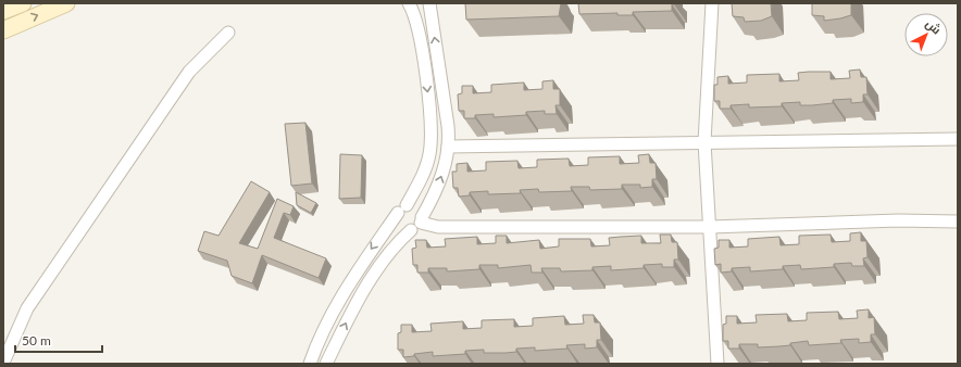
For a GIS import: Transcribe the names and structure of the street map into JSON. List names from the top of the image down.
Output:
{
  "scale_bar": "50 m",
  "north": "top right"
}
